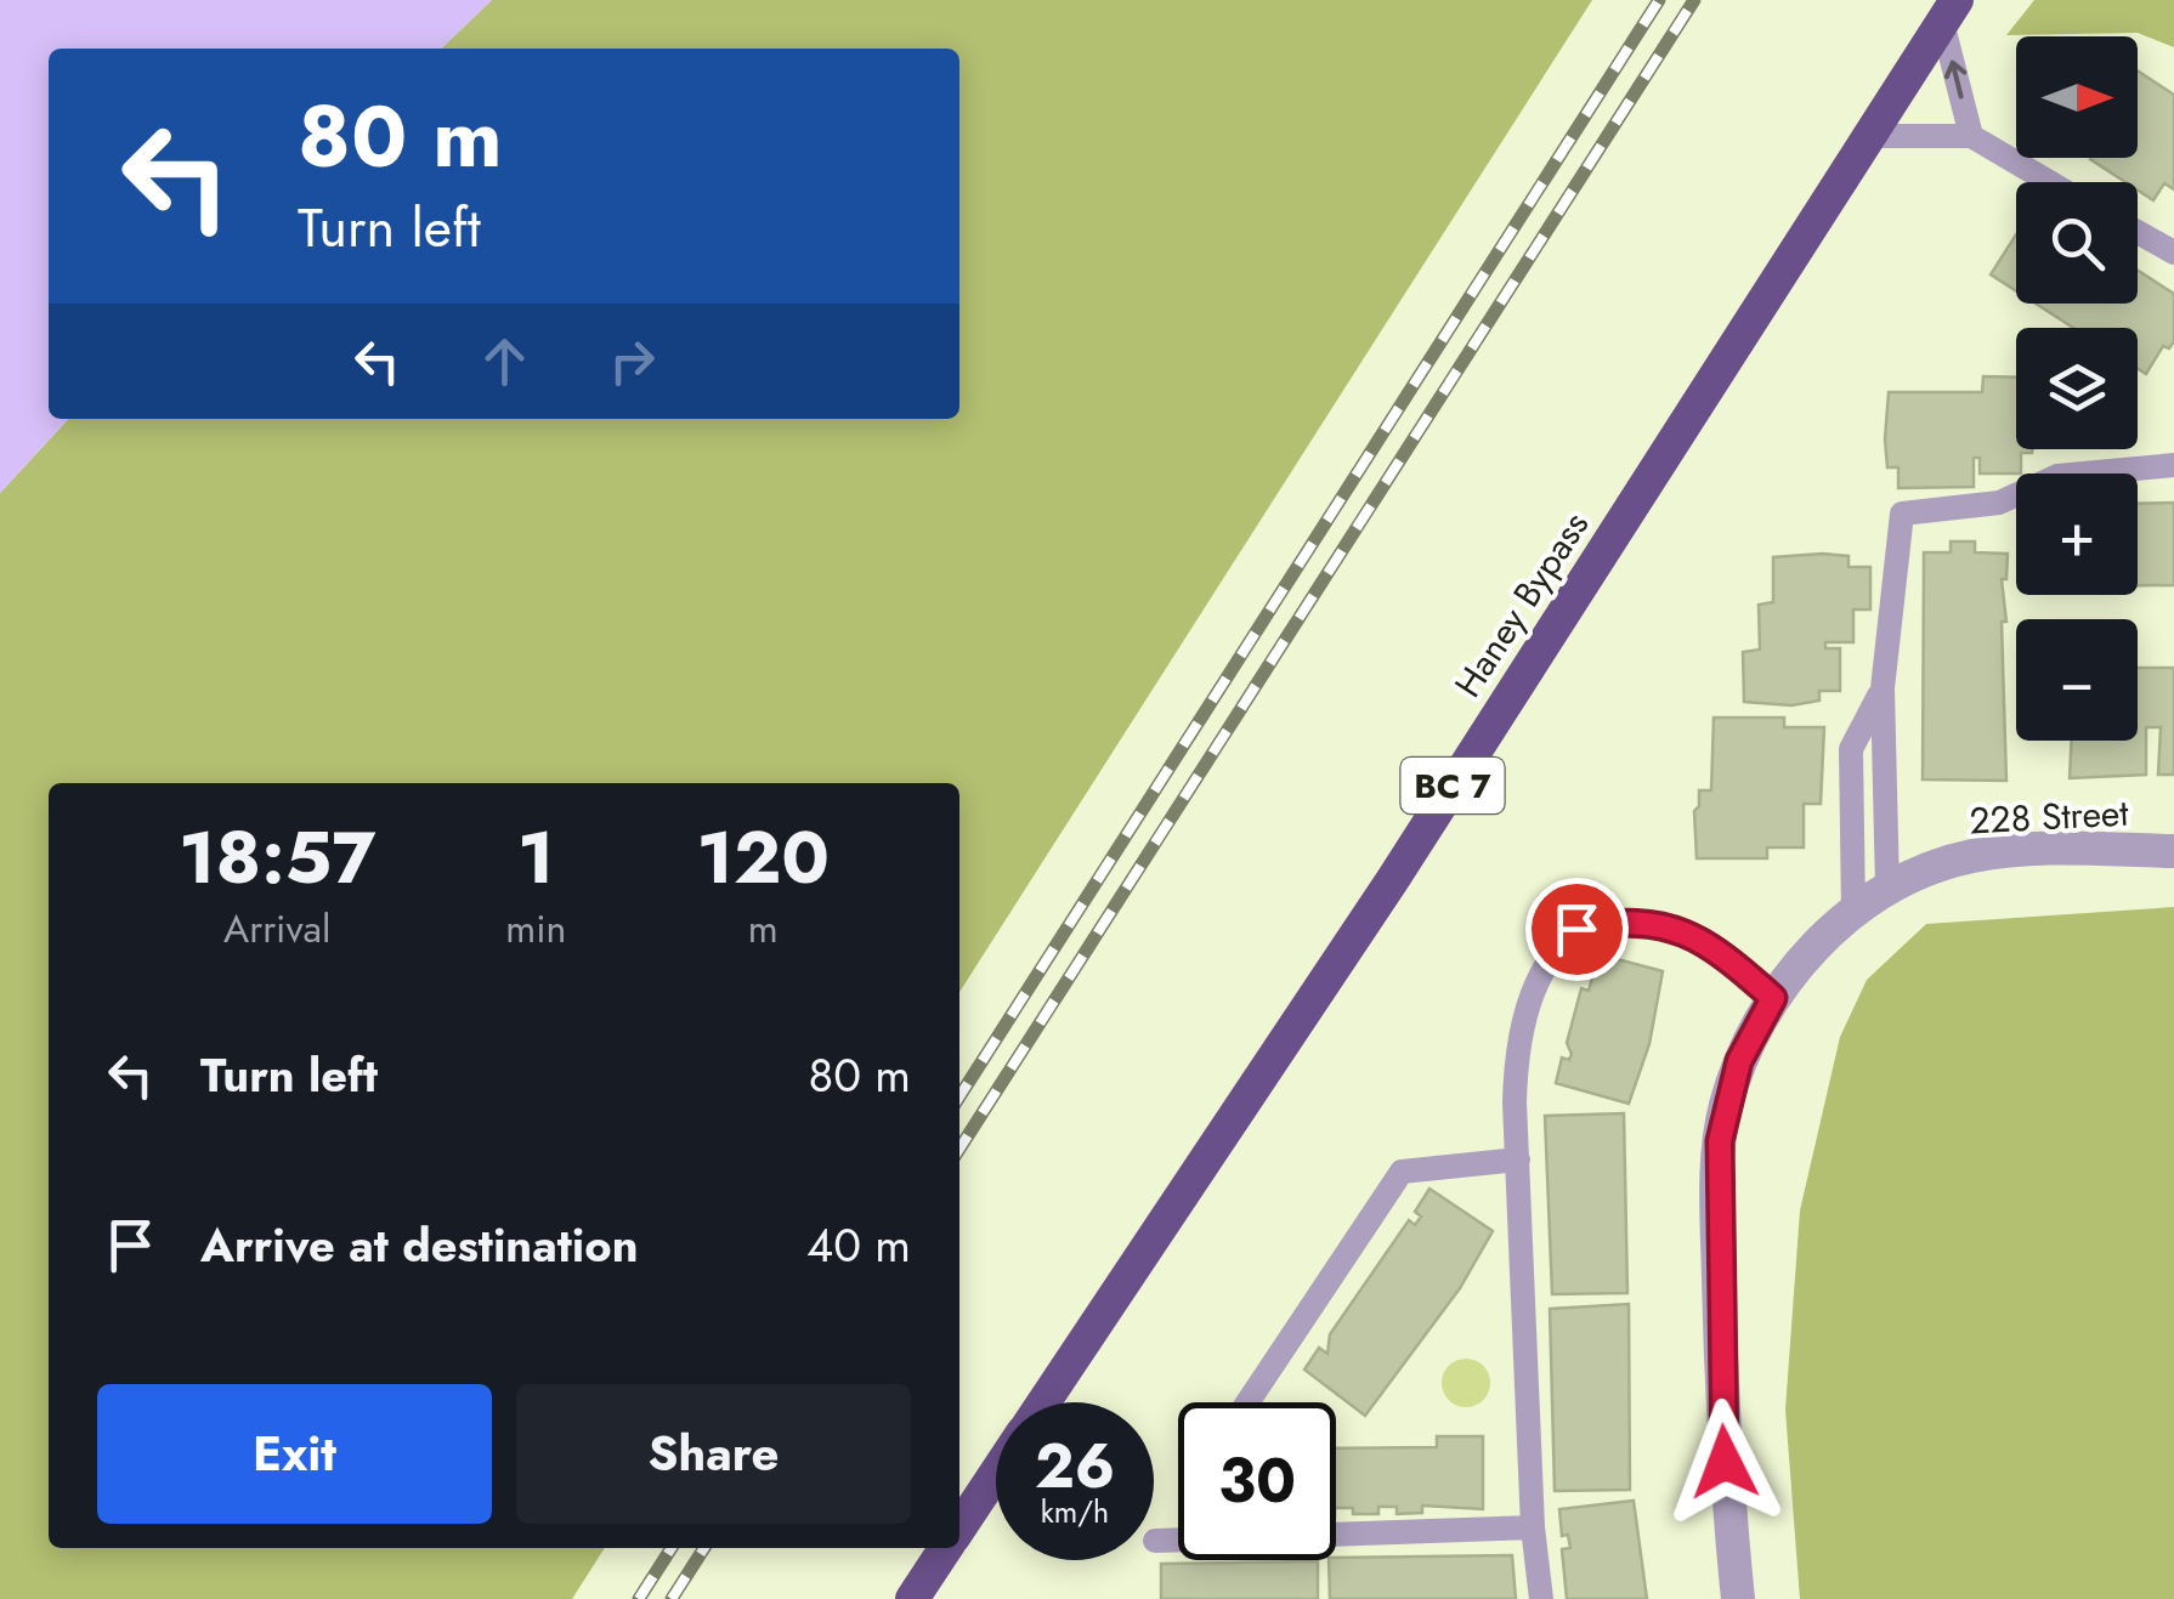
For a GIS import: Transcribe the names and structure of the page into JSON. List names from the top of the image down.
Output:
{
  "streets": {
    "highway": ["Haney Bypass", "BC 7"],
    "street": ["228 Street"]
  },
  "north": "right",
  "page": {
    "map_buttons": ["+", "−"],
    "turn": ["80 m", "Turn left"],
    "eta": [
      "18:57",
      "Arrival",
      "1",
      "min",
      "120",
      "m"
    ],
    "list": [
      {
        "name": "Turn left",
        "value": "80 m"
      },
      {
        "name": "Arrive at destination",
        "value": "40 m"
      }
    ],
    "buttons": ["Exit", "Share"],
    "speed": "26 km/h",
    "limit": "30"
  }
}
